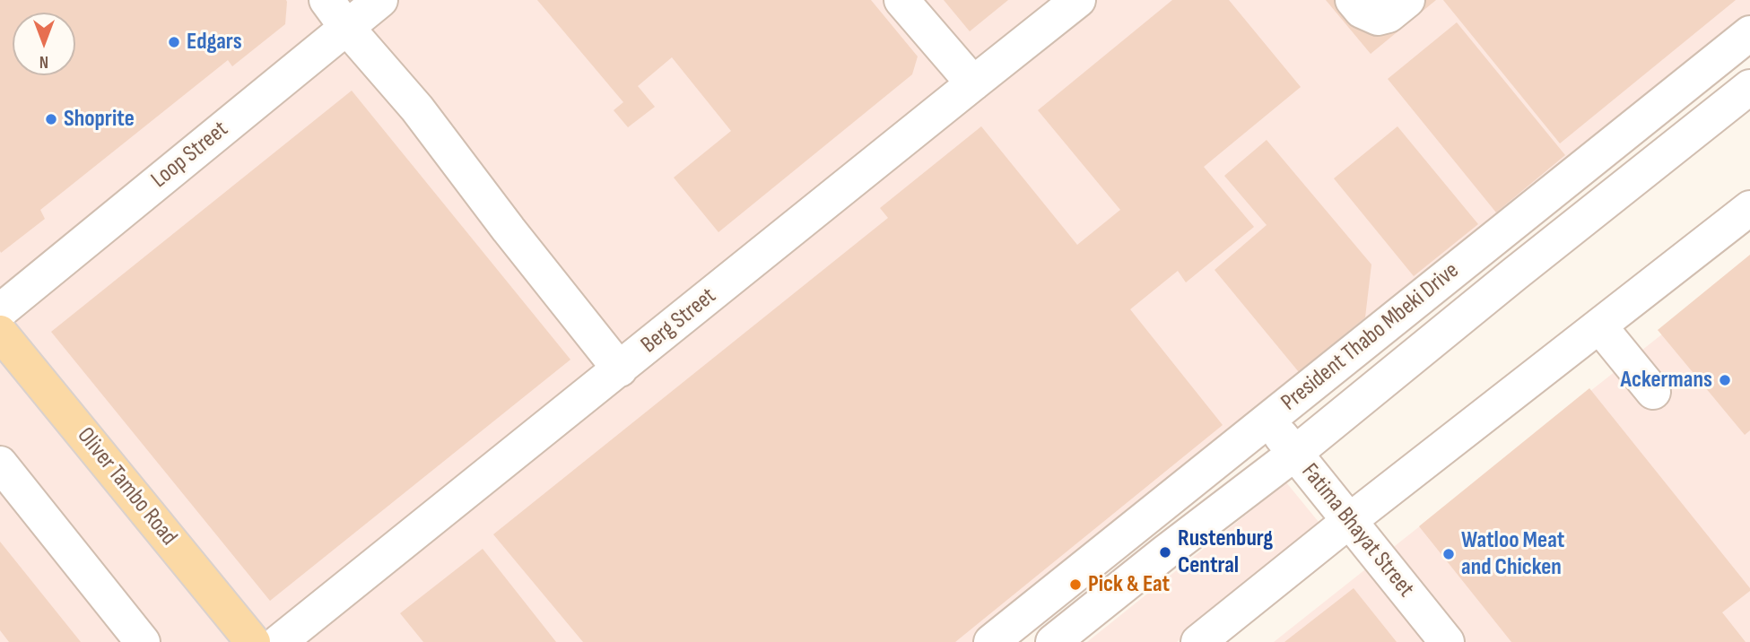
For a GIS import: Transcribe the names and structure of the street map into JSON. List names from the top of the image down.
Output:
{
  "streets": {
    "main road": ["Oliver Tambo Road"],
    "street": [
      "Loop Street",
      "Berg Street",
      "President Thabo Mbeki Drive",
      "Fatima Bhayat Street"
    ]
  },
  "crossings": [
    ["President Thabo Mbeki Drive", "Fatima Bhayat Street"]
  ],
  "places": [
    "Edgars",
    "Shoprite",
    "Ackermans",
    "Rustenburg Central",
    "Watloo Meat and Chicken",
    "Pick & Eat"
  ],
  "north": "bottom"
}
